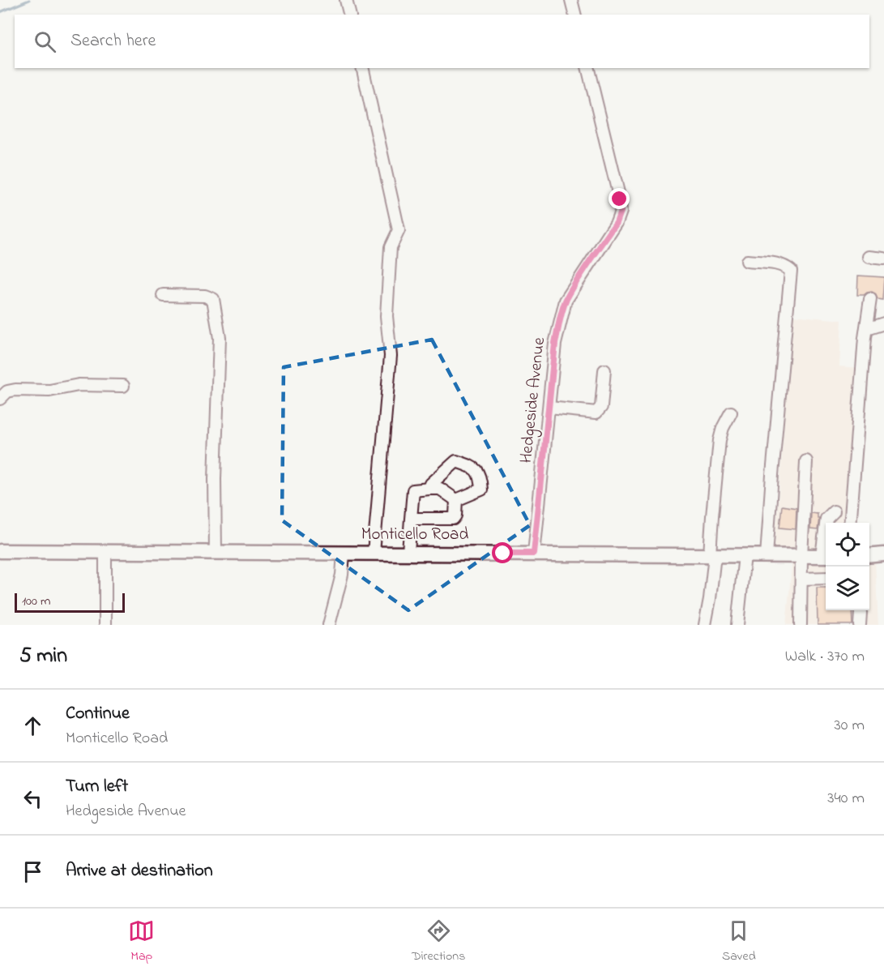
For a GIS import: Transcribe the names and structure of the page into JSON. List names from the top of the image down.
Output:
{
  "streets": {
    "main road": ["Monticello Road"],
    "street": ["Hedgeside Avenue"]
  },
  "crossings": [
    ["Hedgeside Avenue", "Monticello Road"]
  ],
  "scale_bar": "100 m",
  "page": {
    "search": "Search here",
    "scale": "100 m",
    "heading": ["5 min", "Walk · 370 m"],
    "list": [
      ["Continue", "Monticello Road", "30 m"],
      ["Turn left", "Hedgeside Avenue", "340 m"],
      "Arrive at destination"
    ],
    "nav": ["Map", "Directions", "Saved"]
  }
}
